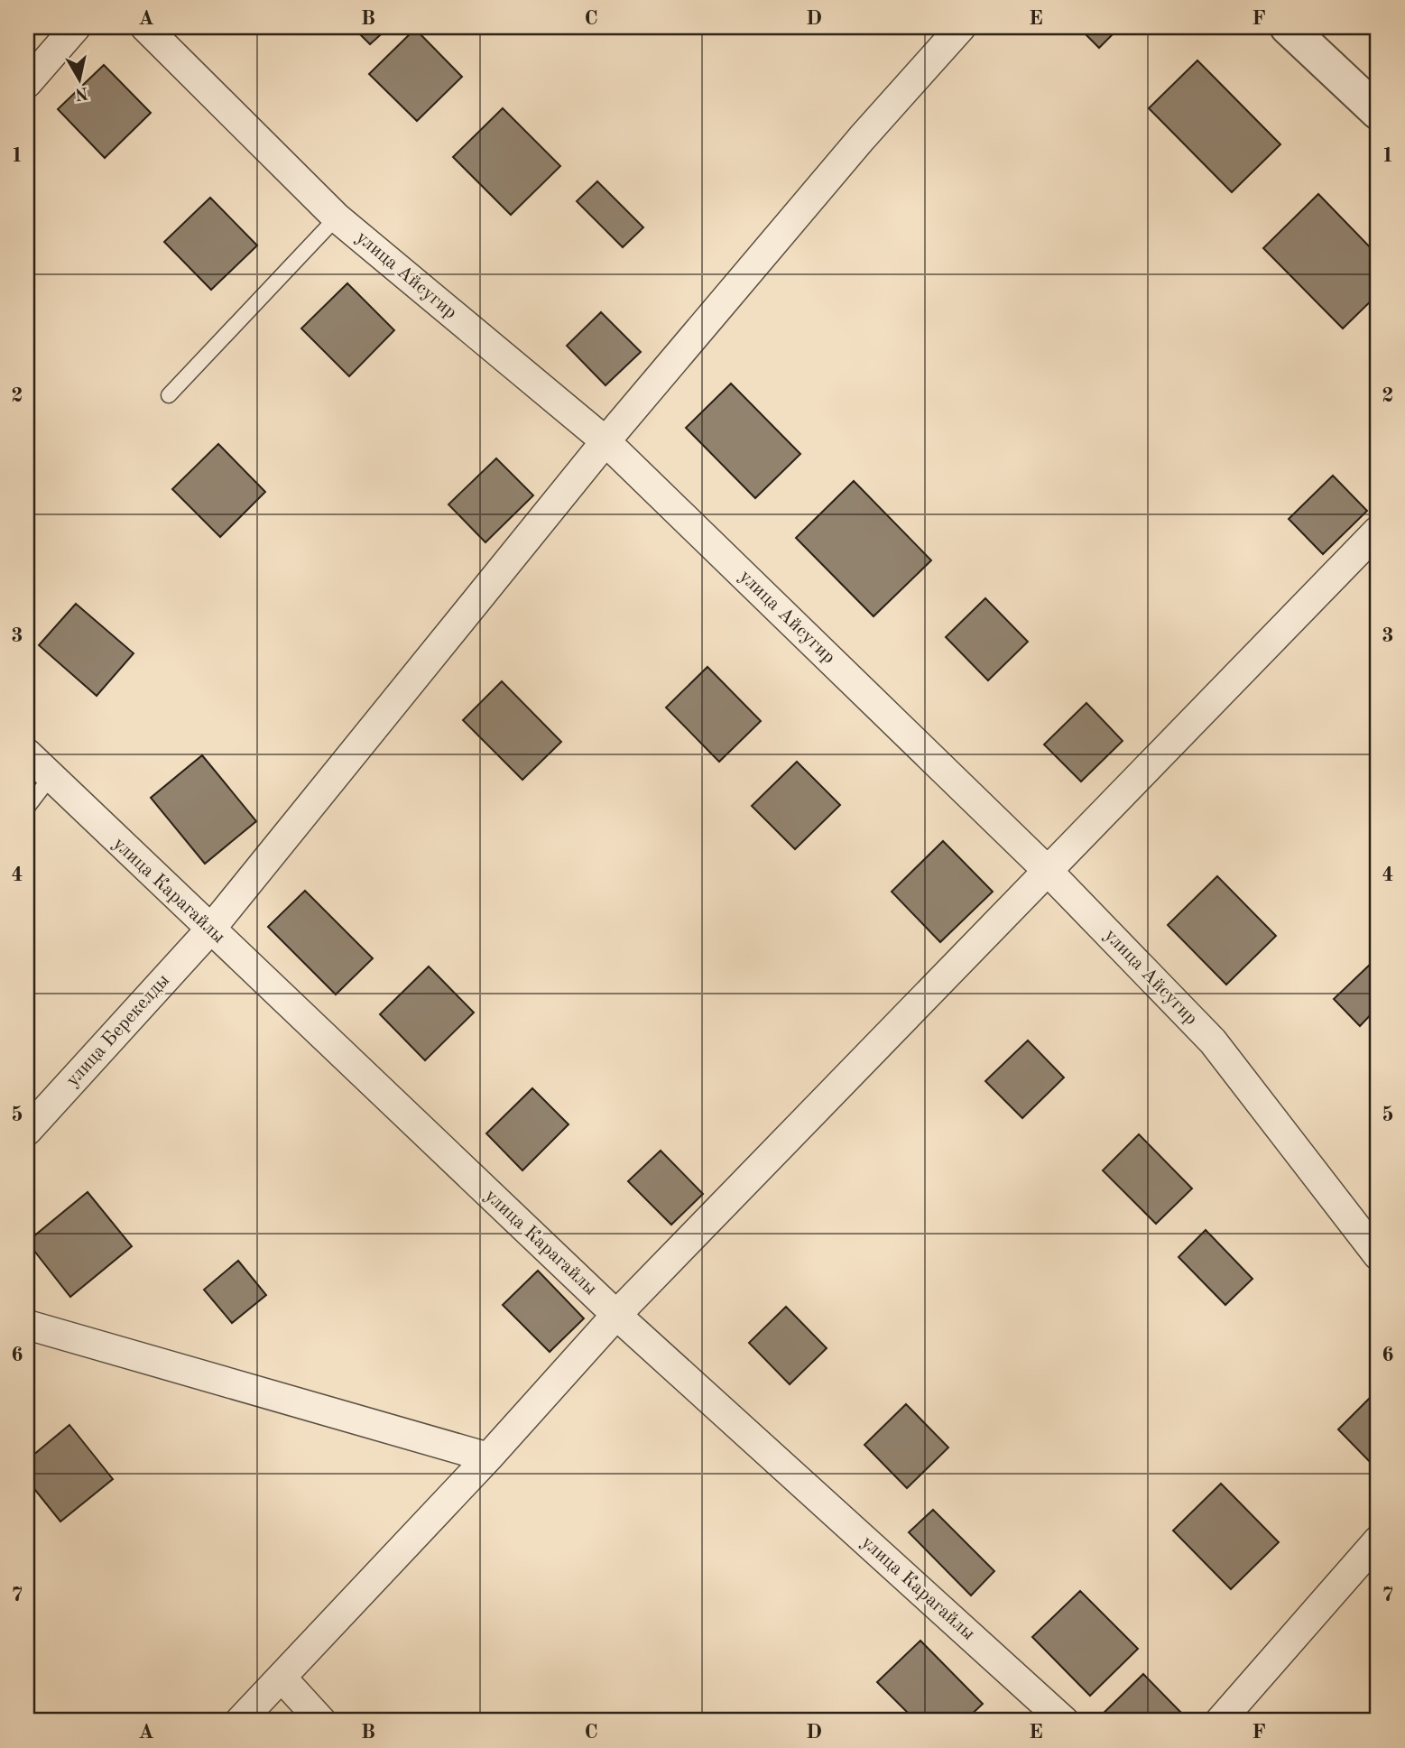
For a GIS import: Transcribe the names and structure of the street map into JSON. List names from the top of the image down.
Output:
{
  "streets": {
    "street": ["улица Айсугир", "улица Карагайлы", "улица Берекелды"]
  },
  "crossings": [
    ["улица Айсугир", "улица Берекелды"],
    ["улица Карагайлы", "улица Берекелды"]
  ],
  "north": "bottom",
  "grid": {
    "columns": [
      "A",
      "B",
      "C",
      "D",
      "E",
      "F"
    ],
    "rows": [
      "1",
      "2",
      "3",
      "4",
      "5",
      "6",
      "7"
    ]
  }
}
